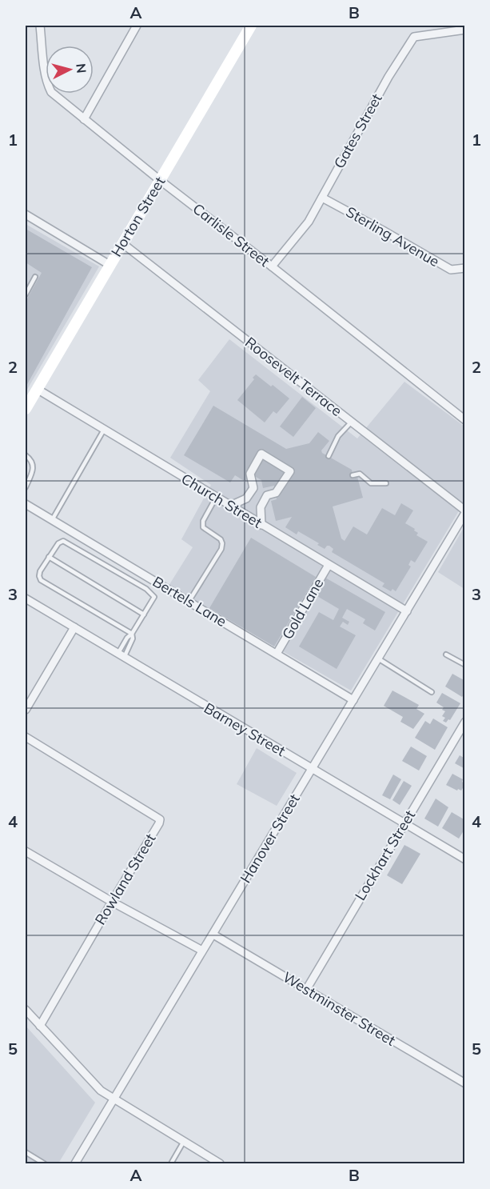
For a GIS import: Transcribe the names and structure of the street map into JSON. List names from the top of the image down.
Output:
{
  "streets": {
    "main road": ["Horton Street"],
    "street": [
      "Gates Street",
      "Carlisle Street",
      "Sterling Avenue",
      "Roosevelt Terrace",
      "Church Street",
      "Bertels Lane",
      "Gold Lane",
      "Barney Street",
      "Hanover Street",
      "Lockhart Street",
      "Rowland Street",
      "Westminster Street"
    ]
  },
  "crossings": [
    ["Gates Street", "Carlisle Street"],
    ["Gates Street", "Sterling Avenue"],
    ["Horton Street", "Carlisle Street"],
    ["Horton Street", "Roosevelt Terrace"],
    ["Horton Street", "Church Street"],
    ["Roosevelt Terrace", "Hanover Street"],
    ["Church Street", "Gold Lane"],
    ["Church Street", "Hanover Street"],
    ["Bertels Lane", "Gold Lane"],
    ["Bertels Lane", "Hanover Street"],
    ["Barney Street", "Hanover Street"],
    ["Barney Street", "Lockhart Street"],
    ["Hanover Street", "Westminster Street"],
    ["Lockhart Street", "Westminster Street"]
  ],
  "north": "right",
  "grid": {
    "columns": ["A", "B"],
    "rows": [
      "1",
      "2",
      "3",
      "4",
      "5"
    ]
  }
}
